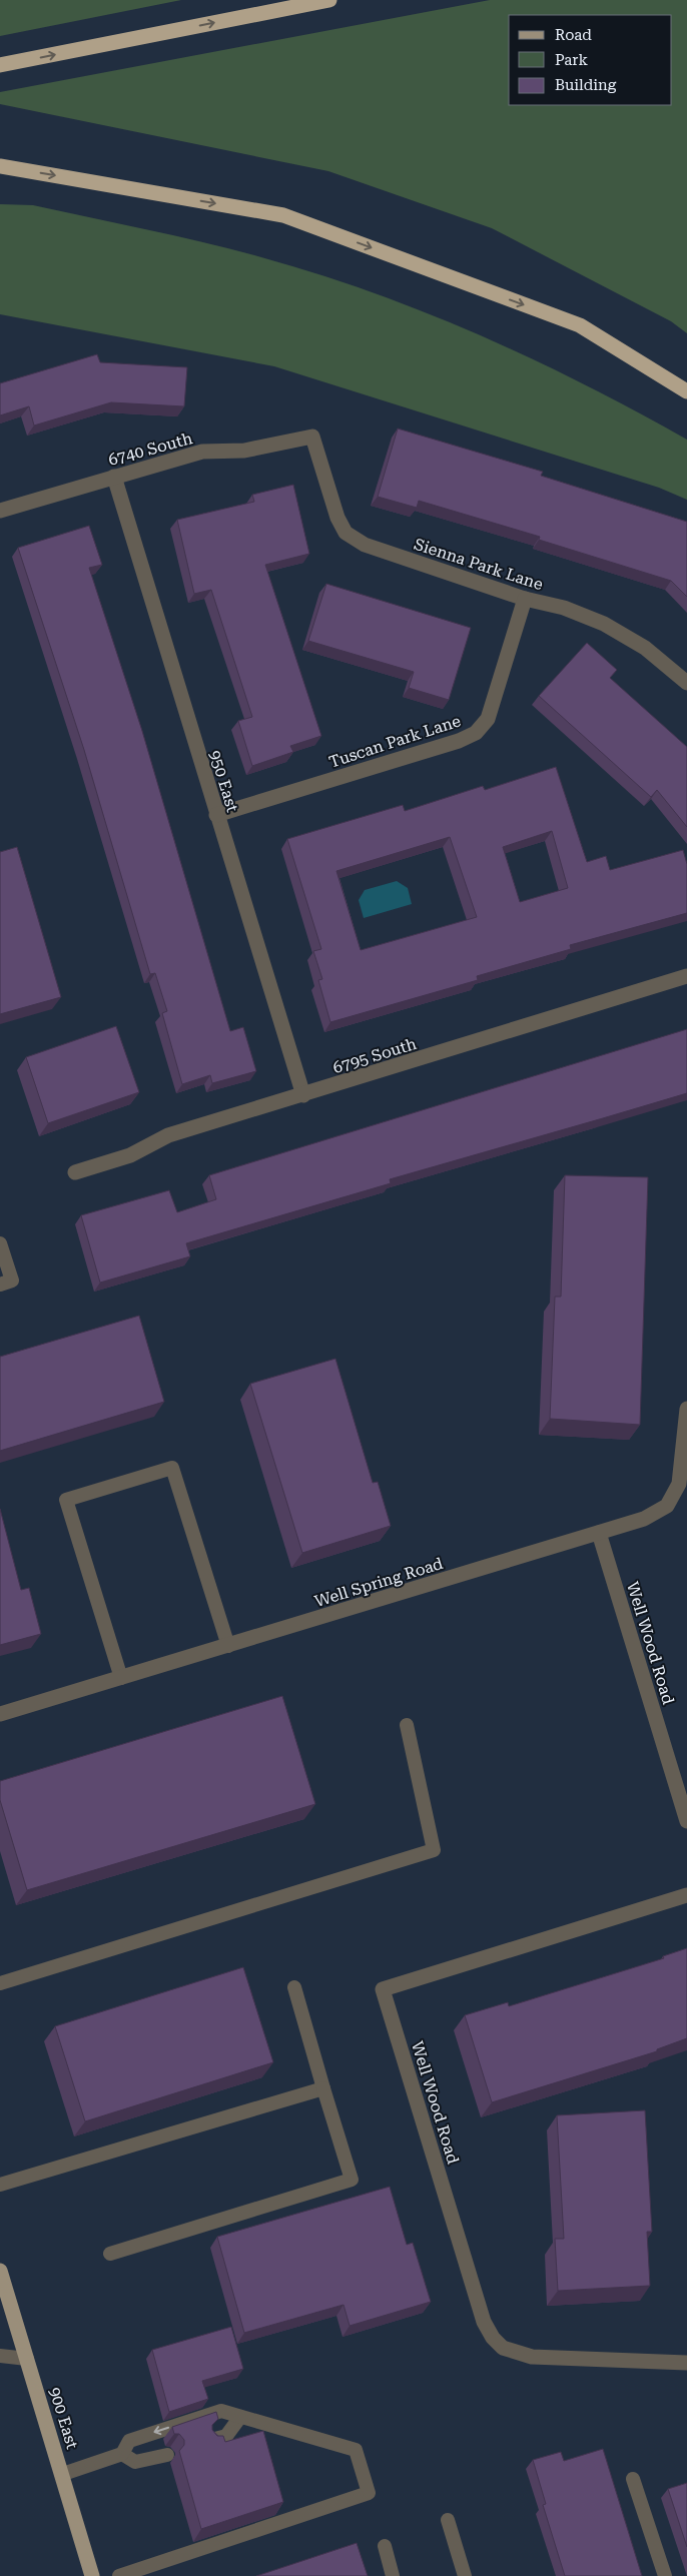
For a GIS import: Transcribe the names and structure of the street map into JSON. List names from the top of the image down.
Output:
{
  "streets": {
    "main road": ["900 East"],
    "street": [
      "6740 South",
      "Sienna Park Lane",
      "Tuscan Park Lane",
      "950 East",
      "6795 South",
      "Well Spring Road",
      "Well Wood Road"
    ]
  },
  "crossings": [
    ["6740 South", "Sienna Park Lane"],
    ["6740 South", "950 East"],
    ["Sienna Park Lane", "Tuscan Park Lane"],
    ["Tuscan Park Lane", "950 East"],
    ["950 East", "6795 South"],
    ["Well Spring Road", "Well Wood Road"]
  ],
  "legend": ["Road", "Park", "Building"]
}
